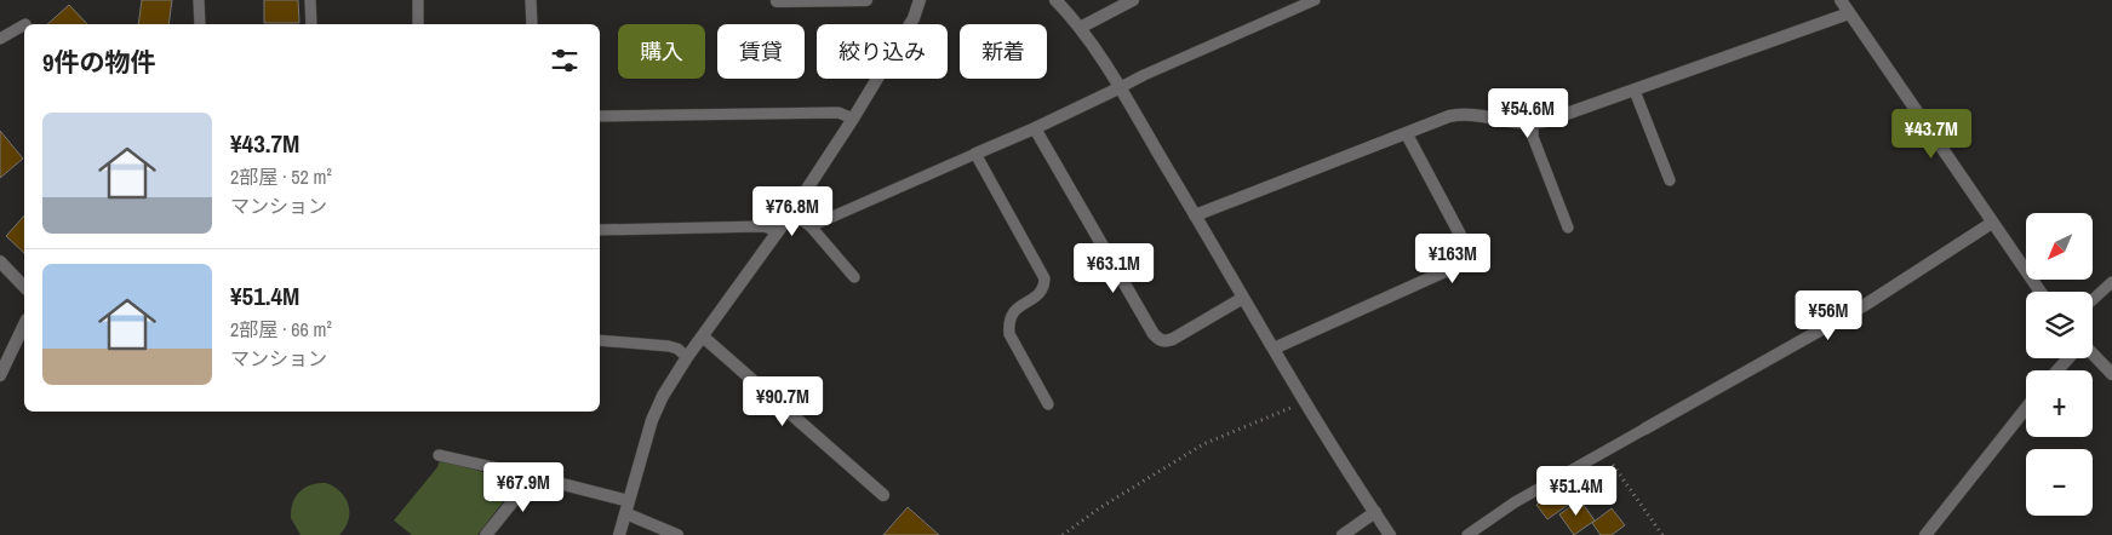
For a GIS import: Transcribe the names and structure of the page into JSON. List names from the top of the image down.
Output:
{
  "north": "bottom left",
  "page": {
    "chip": [
      "購入",
      "賃貸",
      "絞り込み",
      "新着"
    ],
    "heading": "9件の物件",
    "price": [
      "¥54.6M",
      "¥43.7M",
      "¥76.8M",
      "¥163M",
      "¥63.1M",
      "¥56M",
      "¥90.7M",
      "¥67.9M",
      "¥51.4M"
    ],
    "list": [
      {
        "name": "¥43.7M",
        "note": "2部屋 · 52 m² · マンション"
      },
      {
        "name": "¥51.4M",
        "note": "2部屋 · 66 m² · マンション"
      }
    ],
    "map_buttons": ["+", "−"]
  }
}
